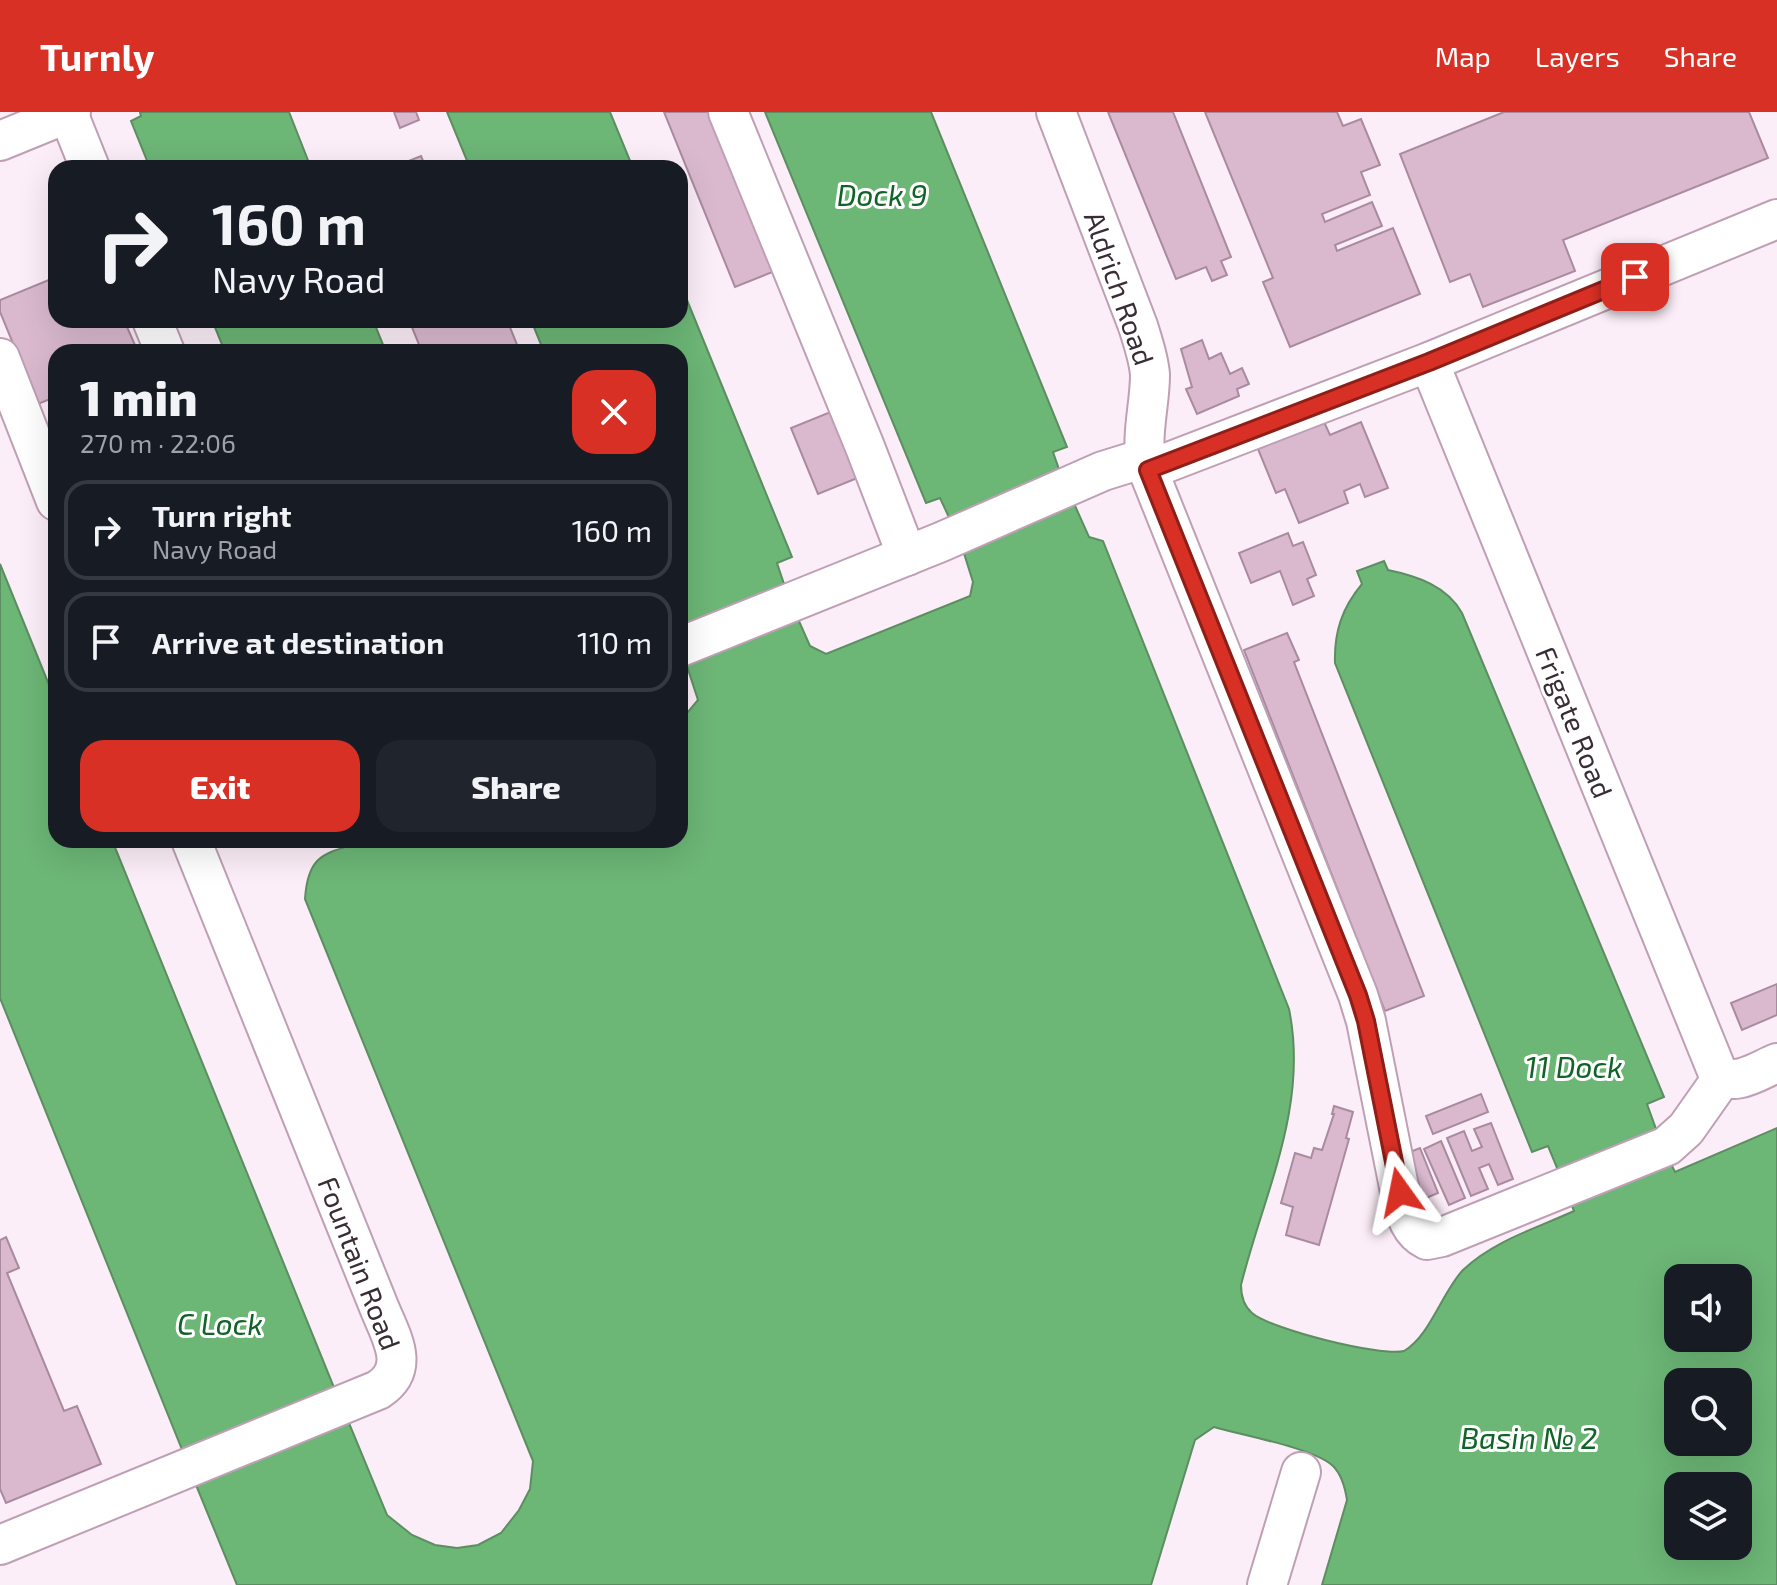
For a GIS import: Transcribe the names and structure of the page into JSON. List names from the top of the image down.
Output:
{
  "streets": {
    "lane": ["Aldrich Road", "Frigate Road", "Fountain Road"]
  },
  "crossings": [
    ["Aldrich Road", "Frigate Road"]
  ],
  "water": [
    "Dock 9",
    "11 Dock",
    "C Lock",
    "Basin № 2"
  ],
  "page": {
    "header": "Turnly",
    "nav": ["Map", "Layers", "Share"],
    "turn": ["160 m", "Navy Road"],
    "heading": ["1 min", "270 m · 22:06"],
    "list": [
      {
        "name": "Turn right",
        "note": "Navy Road",
        "value": "160 m"
      },
      {
        "name": "Arrive at destination",
        "value": "110 m"
      }
    ],
    "buttons": ["Exit", "Share"]
  }
}
